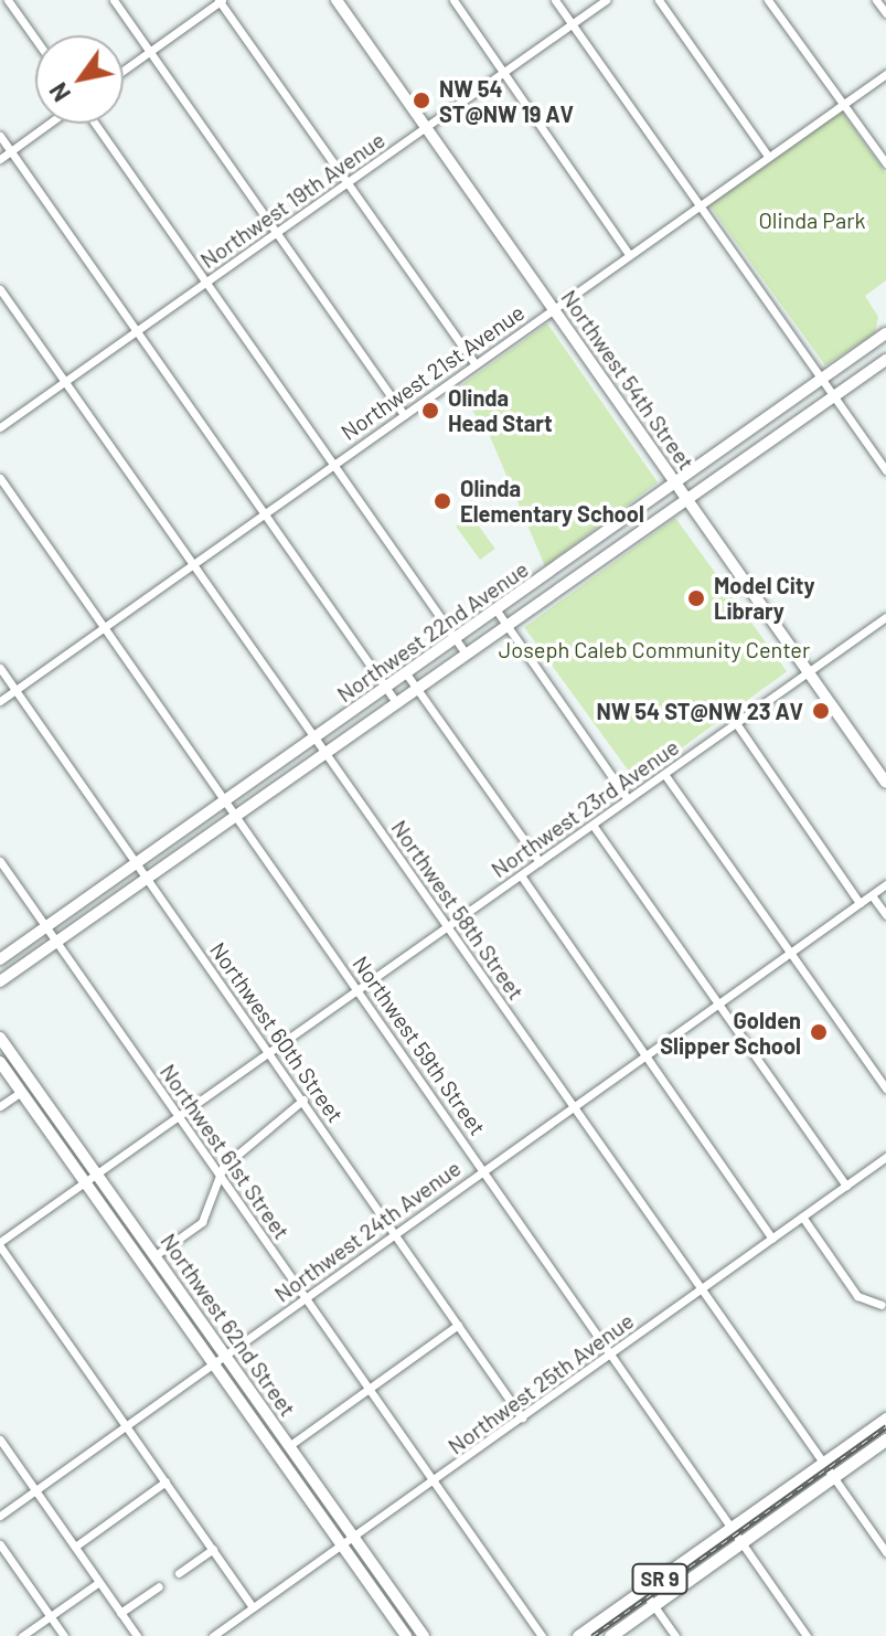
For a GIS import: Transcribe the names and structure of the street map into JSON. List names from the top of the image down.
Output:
{
  "streets": {
    "main road": [
      "Northwest 54th Street",
      "Northwest 22nd Avenue",
      "Northwest 62nd Street",
      "SR 9"
    ],
    "street": [
      "Northwest 19th Avenue",
      "Northwest 21st Avenue",
      "Northwest 23rd Avenue",
      "Northwest 58th Street",
      "Northwest 60th Street",
      "Northwest 59th Street",
      "Northwest 61st Street",
      "Northwest 24th Avenue",
      "Northwest 25th Avenue"
    ]
  },
  "crossings": [
    ["Northwest 19th Avenue", "Northwest 54th Street"],
    ["Northwest 19th Avenue", "Northwest 58th Street"],
    ["Northwest 21st Avenue", "Northwest 54th Street"],
    ["Northwest 21st Avenue", "Northwest 58th Street"],
    ["Northwest 21st Avenue", "Northwest 60th Street"],
    ["Northwest 21st Avenue", "Northwest 59th Street"],
    ["Northwest 54th Street", "Northwest 22nd Avenue"],
    ["Northwest 54th Street", "Northwest 23rd Avenue"],
    ["Northwest 22nd Avenue", "Northwest 58th Street"],
    ["Northwest 22nd Avenue", "Northwest 60th Street"],
    ["Northwest 22nd Avenue", "Northwest 59th Street"],
    ["Northwest 22nd Avenue", "Northwest 61st Street"],
    ["Northwest 23rd Avenue", "Northwest 58th Street"],
    ["Northwest 23rd Avenue", "Northwest 60th Street"],
    ["Northwest 23rd Avenue", "Northwest 59th Street"],
    ["Northwest 23rd Avenue", "Northwest 61st Street"],
    ["Northwest 23rd Avenue", "Northwest 62nd Street"],
    ["Northwest 58th Street", "Northwest 24th Avenue"],
    ["Northwest 58th Street", "Northwest 25th Avenue"],
    ["Northwest 58th Street", "SR 9"],
    ["Northwest 60th Street", "Northwest 24th Avenue"],
    ["Northwest 60th Street", "Northwest 25th Avenue"],
    ["Northwest 59th Street", "Northwest 24th Avenue"],
    ["Northwest 59th Street", "Northwest 25th Avenue"],
    ["Northwest 59th Street", "SR 9"],
    ["Northwest 61st Street", "Northwest 24th Avenue"],
    ["Northwest 61st Street", "Northwest 25th Avenue"],
    ["Northwest 24th Avenue", "Northwest 62nd Street"],
    ["Northwest 62nd Street", "Northwest 25th Avenue"]
  ],
  "parks": ["Olinda Park", "Joseph Caleb Community Center"],
  "places": [
    "NW 54 ST@NW 19 AV",
    "Olinda Head Start",
    "Olinda Elementary School",
    "Model City Library",
    "NW 54 ST@NW 23 AV",
    "Golden Slipper School"
  ],
  "north": "bottom left"
}
